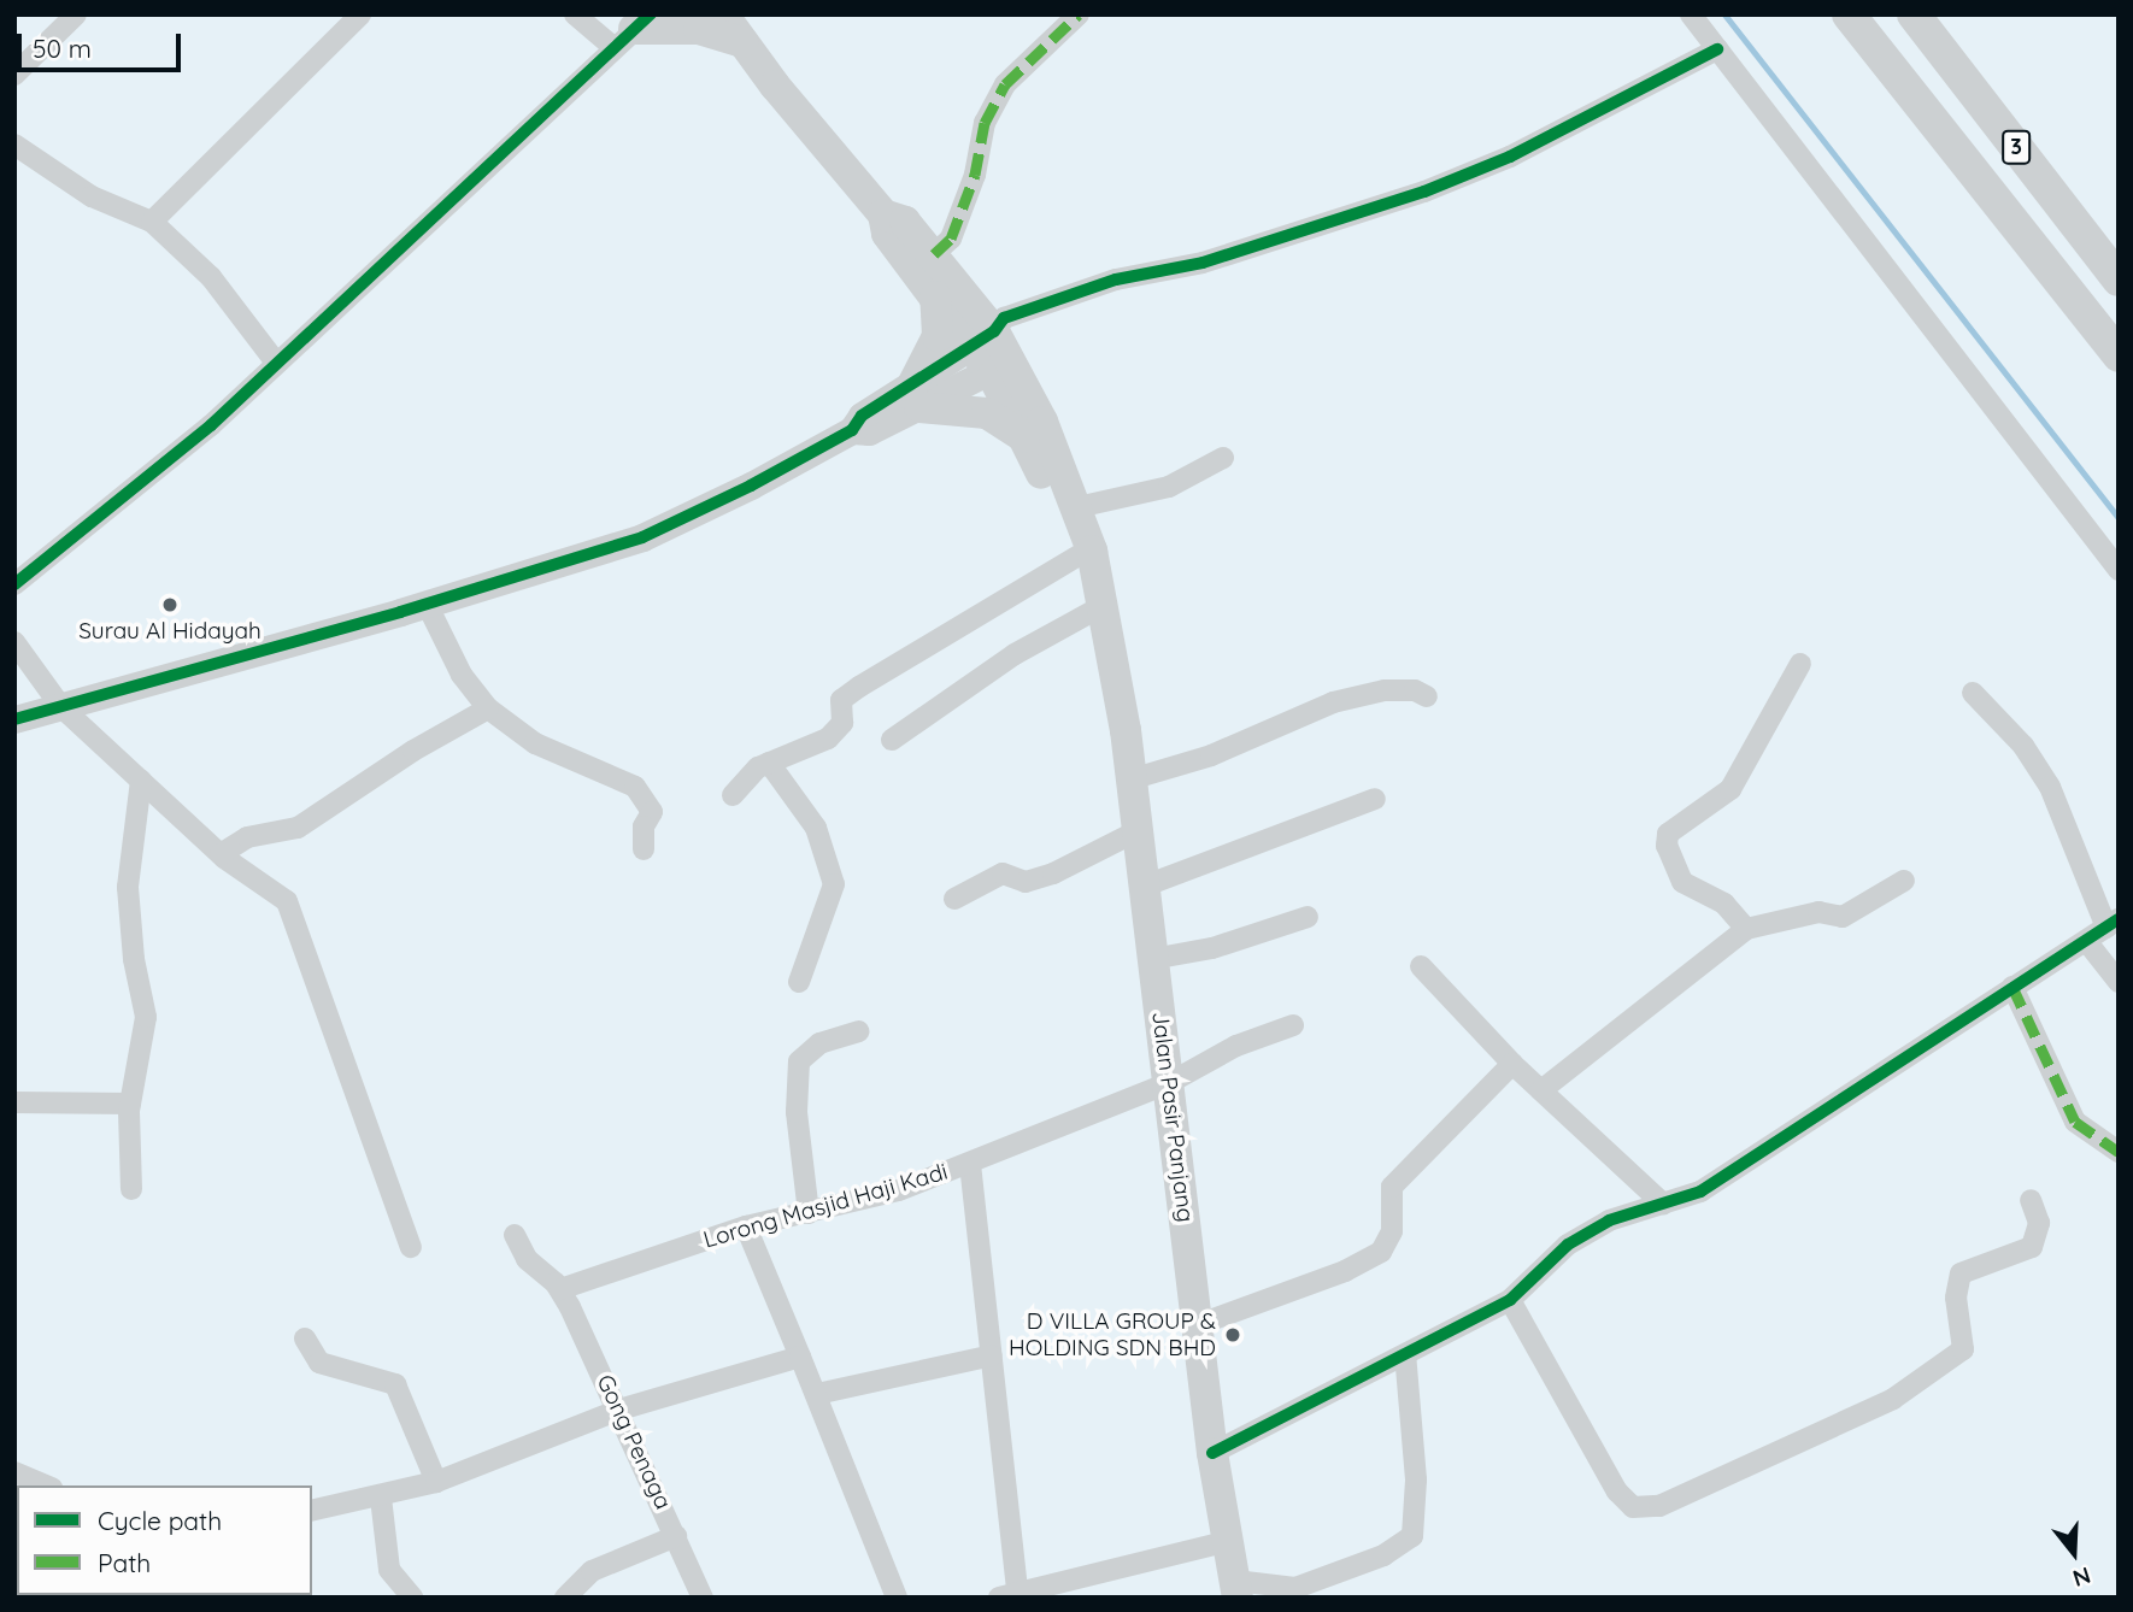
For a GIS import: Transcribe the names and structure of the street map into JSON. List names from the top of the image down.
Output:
{
  "streets": {
    "main road": ["3", "Jalan Pasir Panjang"],
    "street": ["Lorong Masjid Haji Kadi", "Gong Penaga"]
  },
  "crossings": [
    ["Jalan Pasir Panjang", "Lorong Masjid Haji Kadi"],
    ["Lorong Masjid Haji Kadi", "Gong Penaga"]
  ],
  "places": ["Surau Al Hidayah", "D VILLA GROUP & HOLDING SDN BHD"],
  "legend": ["Cycle path", "Path"],
  "scale_bar": "50 m",
  "north": "bottom"
}
